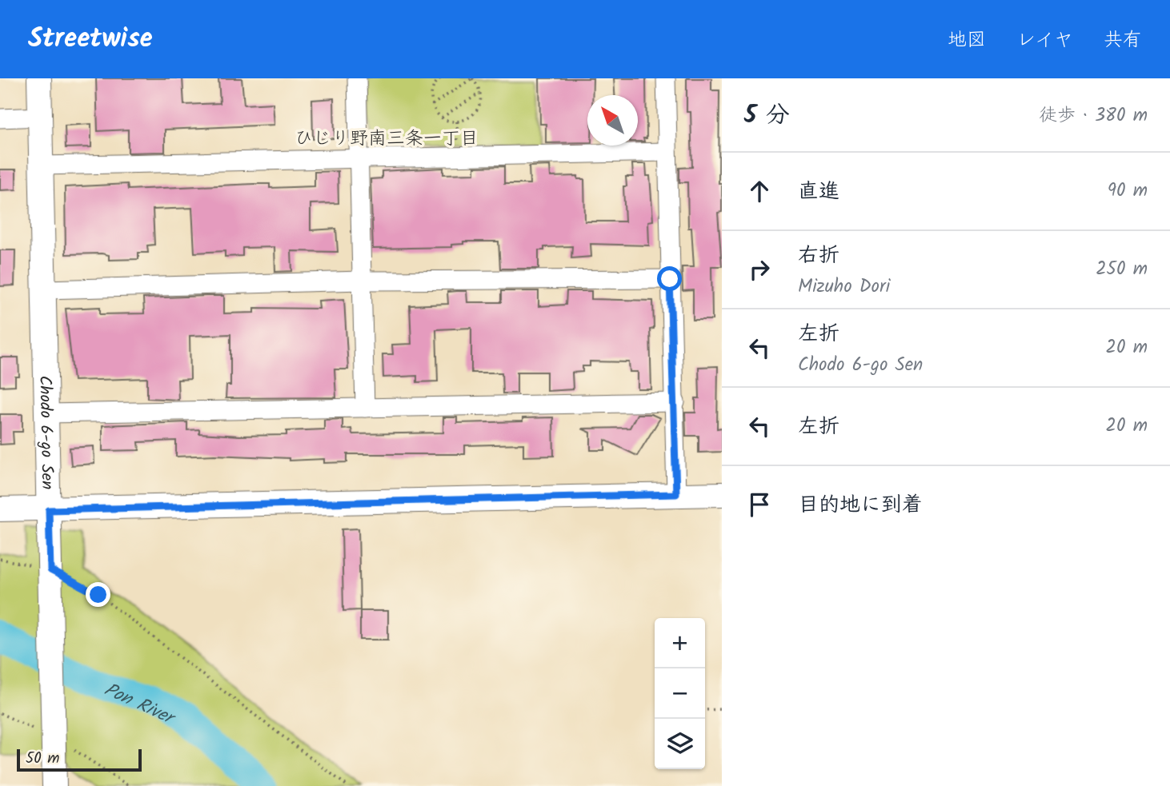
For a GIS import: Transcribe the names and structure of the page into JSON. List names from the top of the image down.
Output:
{
  "streets": {
    "street": ["Chodo 6-go Sen"]
  },
  "districts": ["ひじり野南三条一丁目"],
  "water": ["Pon River"],
  "scale_bar": "50 m",
  "north": "top left",
  "page": {
    "header": "Streetwise",
    "nav": ["地図", "レイヤ", "共有"],
    "heading": ["5 分", "徒歩 · 380 m"],
    "list": [
      ["直進", "90 m"],
      ["右折", "Mizuho Dori", "250 m"],
      ["左折", "Chodo 6-go Sen", "20 m"],
      ["左折", "20 m"],
      "目的地に到着"
    ],
    "map_buttons": ["+", "−"],
    "scale": "50 m"
  }
}
